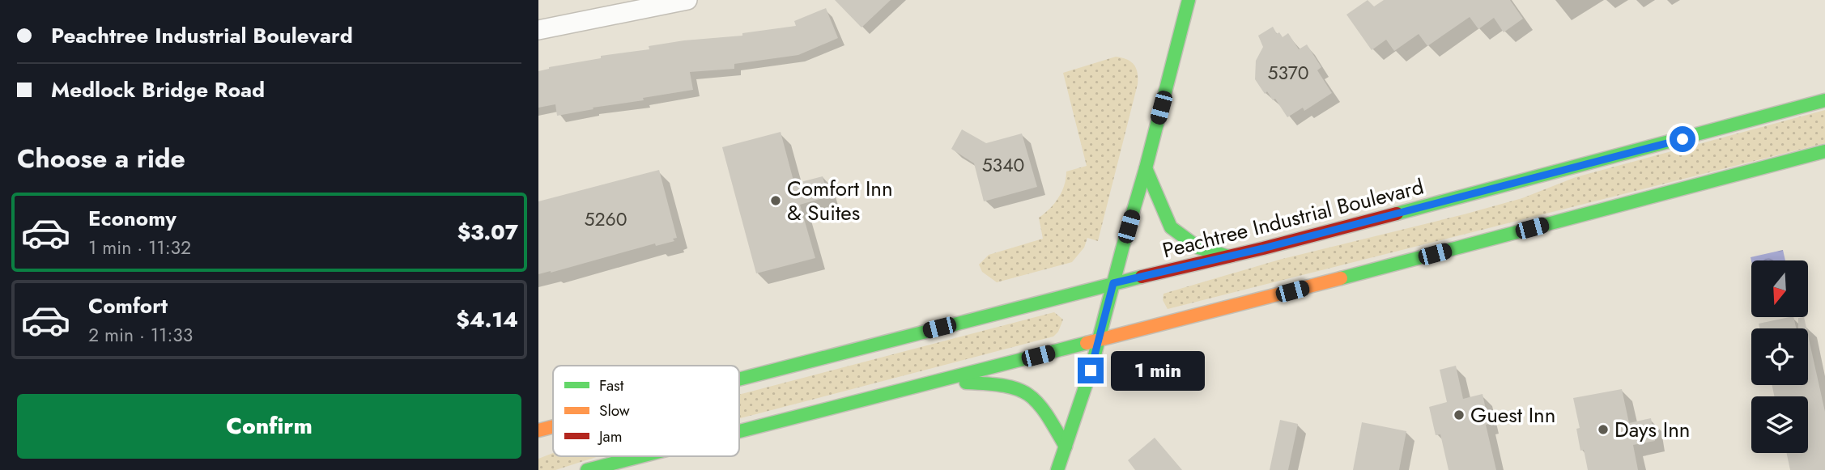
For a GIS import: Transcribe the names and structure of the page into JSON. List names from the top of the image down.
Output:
{
  "streets": {
    "main road": ["Peachtree Industrial Boulevard"]
  },
  "places": ["Comfort Inn & Suites", "Guest Inn", "Days Inn"],
  "house_numbers": ["5370", "5340", "5260"],
  "legend": ["Fast", "Slow", "Jam"],
  "north": "bottom",
  "page": {
    "banner": ["Peachtree Industrial Boulevard", "Medlock Bridge Road"],
    "heading": "Choose a ride",
    "list": [
      {
        "name": "Economy",
        "note": "1 min · 11:32",
        "value": "$3.07"
      },
      {
        "name": "Comfort",
        "note": "2 min · 11:33",
        "value": "$4.14"
      }
    ],
    "bubble": "1 min",
    "buttons": "Confirm"
  }
}
